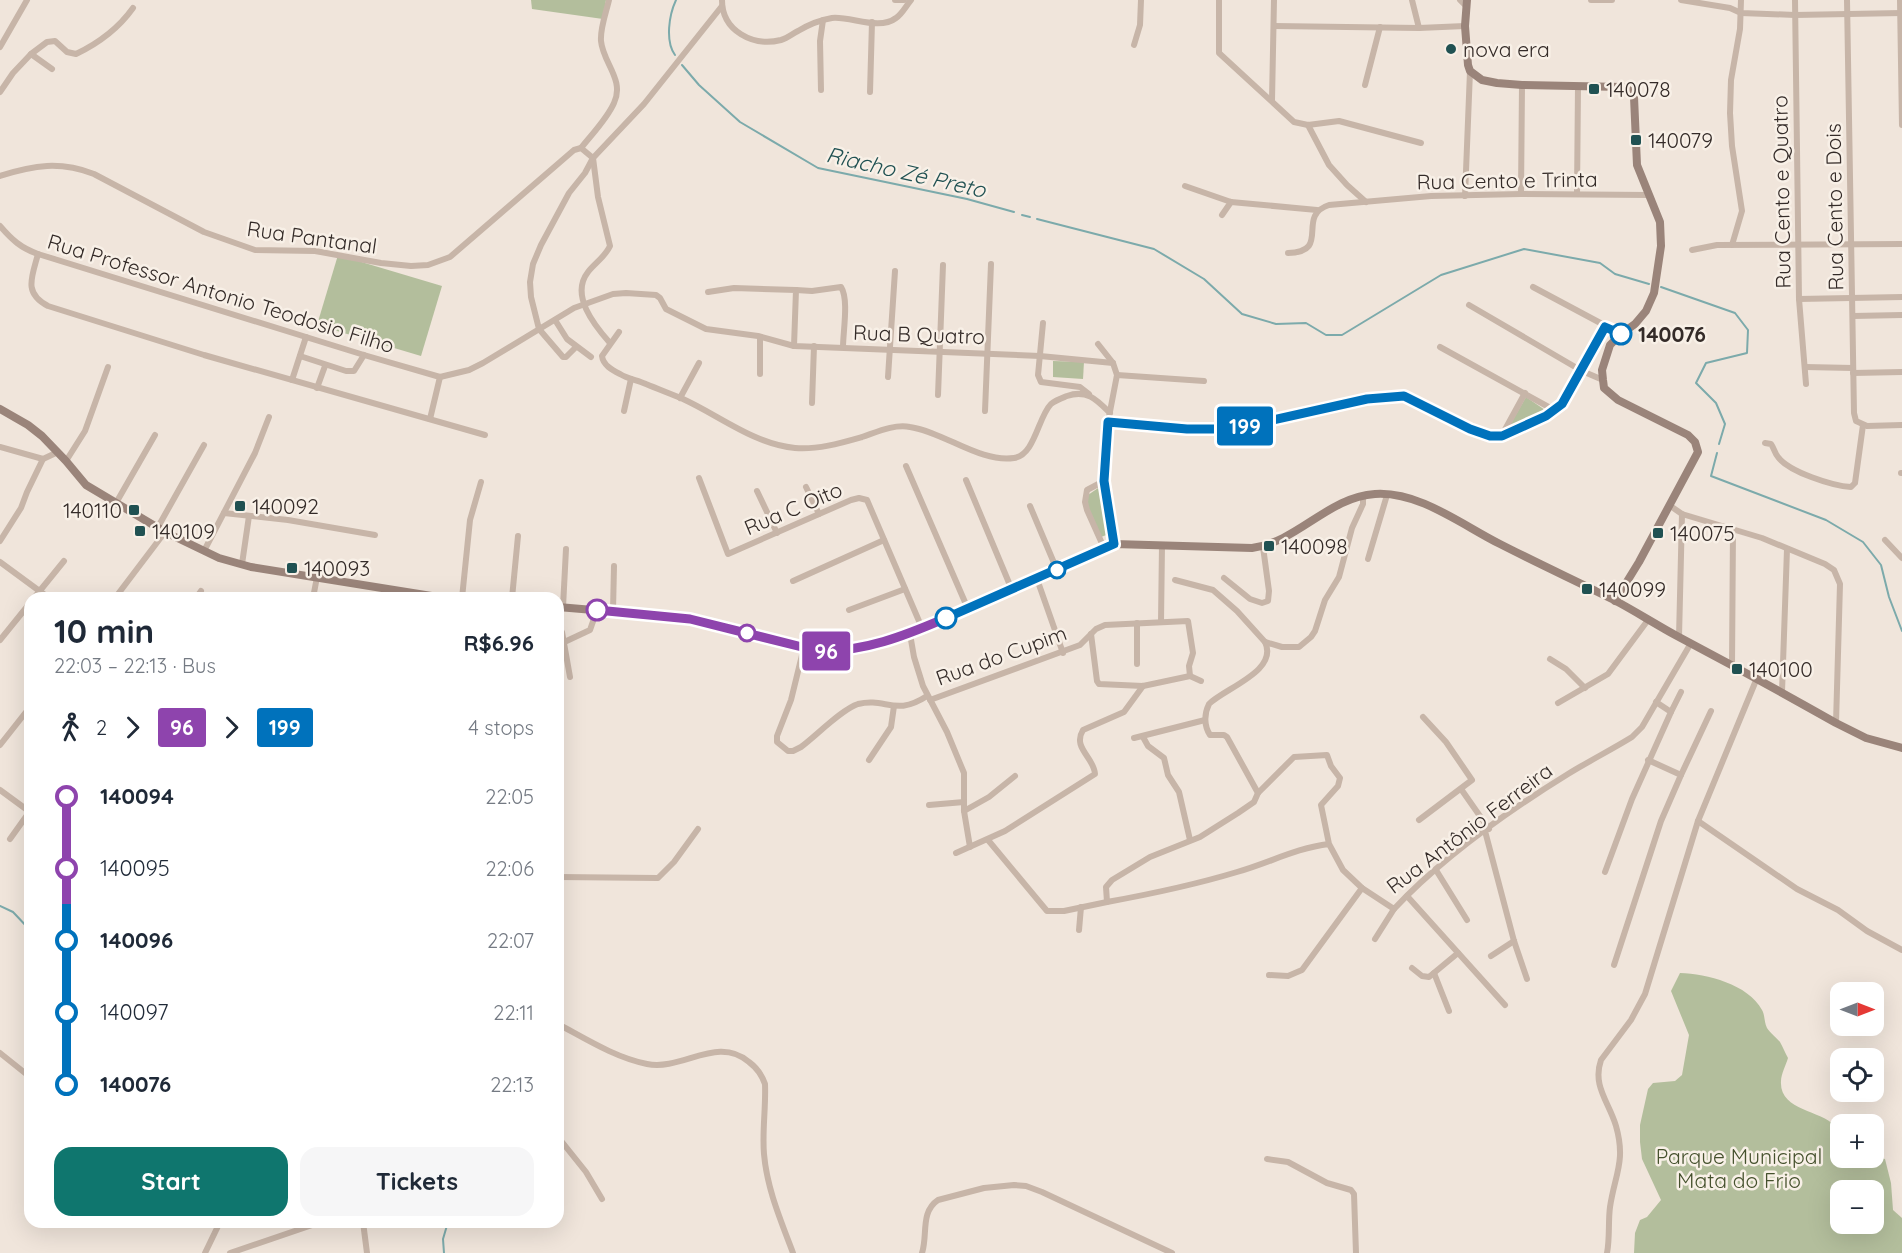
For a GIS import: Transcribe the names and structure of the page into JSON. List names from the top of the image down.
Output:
{
  "streets": {
    "street": [
      "Rua Cento e Trinta",
      "Rua Cento e Quatro",
      "Rua Cento e Dois",
      "Rua Pantanal",
      "Rua Professor Antonio Teodosio Filho",
      "Rua B Quatro",
      "Rua C Oito",
      "Rua do Cupim",
      "Rua Antônio Ferreira"
    ]
  },
  "water": ["Riacho Zé Preto"],
  "parks": ["Parque Municipal Mata do Frio"],
  "places": {
    "other": ["nova era", "140076"],
    "transit": [
      "140078",
      "140079",
      "140092",
      "140110",
      "140109",
      "140075",
      "140098",
      "140093",
      "140099",
      "140100"
    ]
  },
  "lines": ["bus line 199", "bus line 96"],
  "north": "right",
  "page": {
    "on_map": ["96", "199"],
    "heading": ["10 min", "22:03 – 22:13 · Bus", "R$6.96"],
    "legs": [
      "2",
      "96",
      "199",
      "4 stops"
    ],
    "list": [
      {
        "name": "140094",
        "value": "22:05"
      },
      {
        "name": "140095",
        "value": "22:06"
      },
      {
        "name": "140096",
        "value": "22:07"
      },
      {
        "name": "140097",
        "value": "22:11"
      },
      {
        "name": "140076",
        "value": "22:13"
      }
    ],
    "map_buttons": ["+", "−"],
    "buttons": ["Start", "Tickets"]
  }
}
